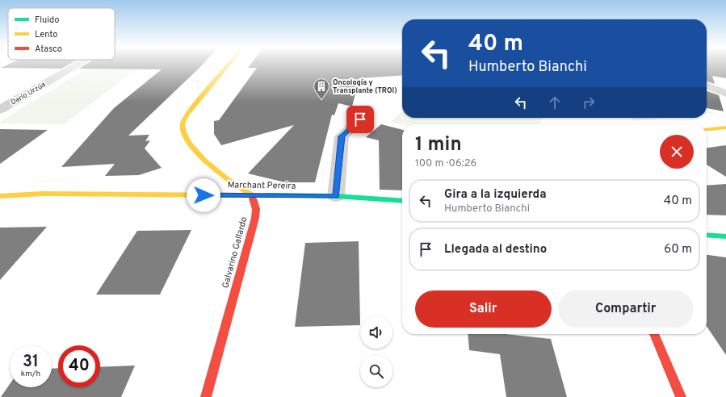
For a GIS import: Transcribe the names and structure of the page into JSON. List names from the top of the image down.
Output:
{
  "streets": {
    "street": ["Darío Urzúa", "Marchant Pereira", "Galvarino Gallardo"]
  },
  "crossings": [
    ["Marchant Pereira", "Galvarino Gallardo"]
  ],
  "places": {
    "building": ["Oncología y Transplante (TROI)"]
  },
  "legend": ["Fluido", "Lento", "Atasco"],
  "page": {
    "turn": ["40 m", "Humberto Bianchi"],
    "heading": ["1 min", "100 m · 06:26"],
    "list": [
      {
        "name": "Gira a la izquierda",
        "note": "Humberto Bianchi",
        "value": "40 m"
      },
      {
        "name": "Llegada al destino",
        "value": "60 m"
      }
    ],
    "buttons": ["Salir", "Compartir"],
    "speed": "31 km/h",
    "limit": "40"
  }
}
